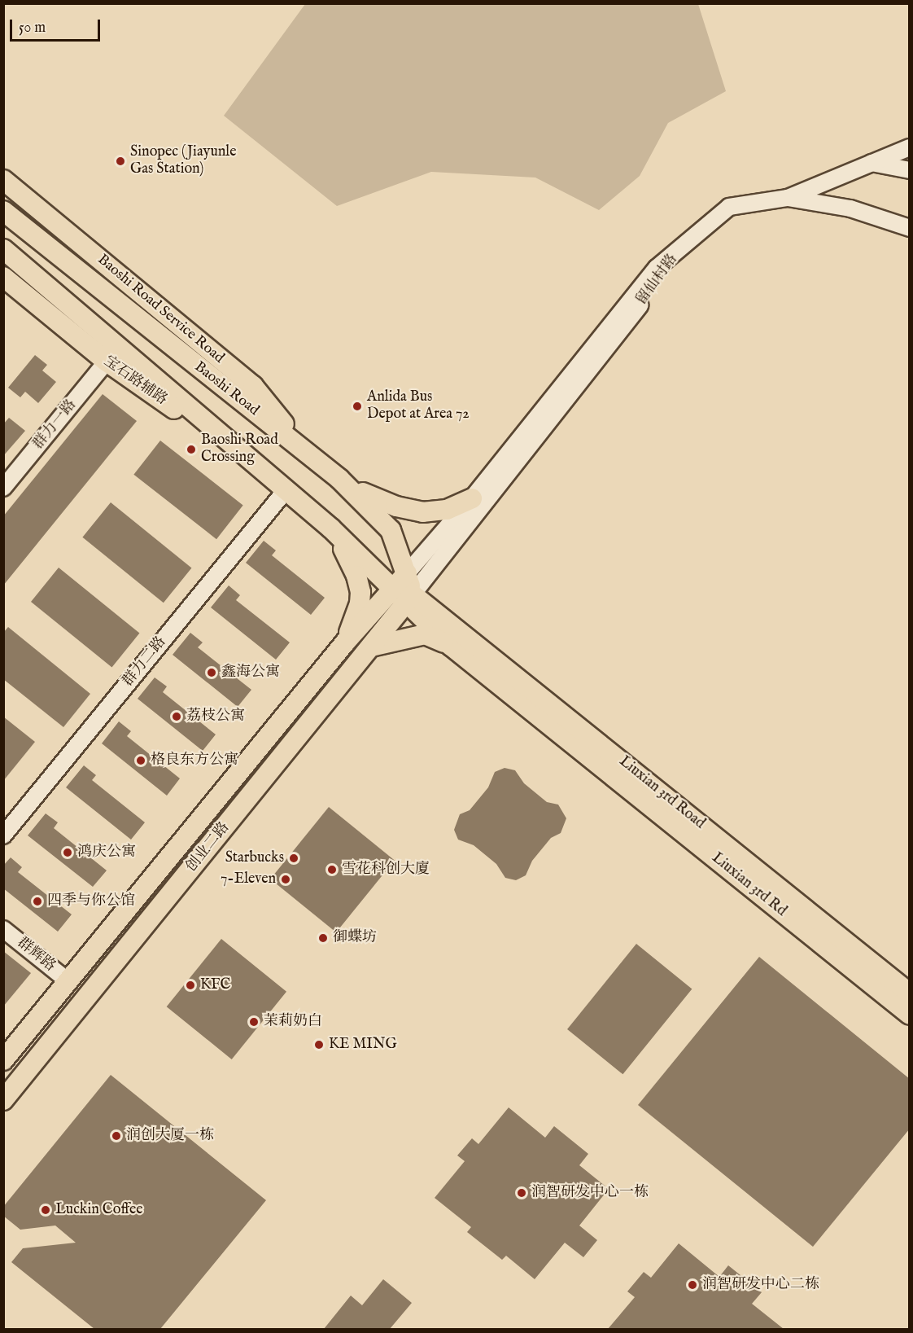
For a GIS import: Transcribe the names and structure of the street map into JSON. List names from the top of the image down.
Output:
{
  "streets": {
    "main road": [
      "Baoshi Road Service Road",
      "宝石路辅路",
      "Baoshi Road",
      "Liuxian 3rd Road",
      "创业二路",
      "Liuxian 3rd Rd"
    ],
    "street": [
      "留仙村路",
      "群力一路",
      "群力二路",
      "群辉路"
    ]
  },
  "crossings": [
    ["留仙村路", "Baoshi Road"],
    ["留仙村路", "Liuxian 3rd Road"],
    ["留仙村路", "创业二路"],
    ["Baoshi Road Service Road", "Baoshi Road"],
    ["宝石路辅路", "群力一路"],
    ["宝石路辅路", "群力二路"],
    ["Baoshi Road", "Liuxian 3rd Road"],
    ["Baoshi Road", "创业二路"],
    ["Liuxian 3rd Road", "创业二路"],
    ["创业二路", "群辉路"]
  ],
  "places": [
    "Sinopec (Jiayunle Gas Station)",
    "Anlida Bus Depot at Area 72",
    "Baoshi Road Crossing",
    "鑫海公寓",
    "荔枝公寓",
    "格良东方公寓",
    "鸿庆公寓",
    "Starbucks",
    "雪花科创大廈",
    "7-Eleven",
    "四季与你公馆",
    "御蝶坊",
    "KFC",
    "茉莉奶白",
    "KE MING",
    "润创大厦一栋",
    "润智研发中心一栋",
    "Luckin Coffee",
    "润智研发中心二栋"
  ],
  "scale_bar": "50 m"
}
